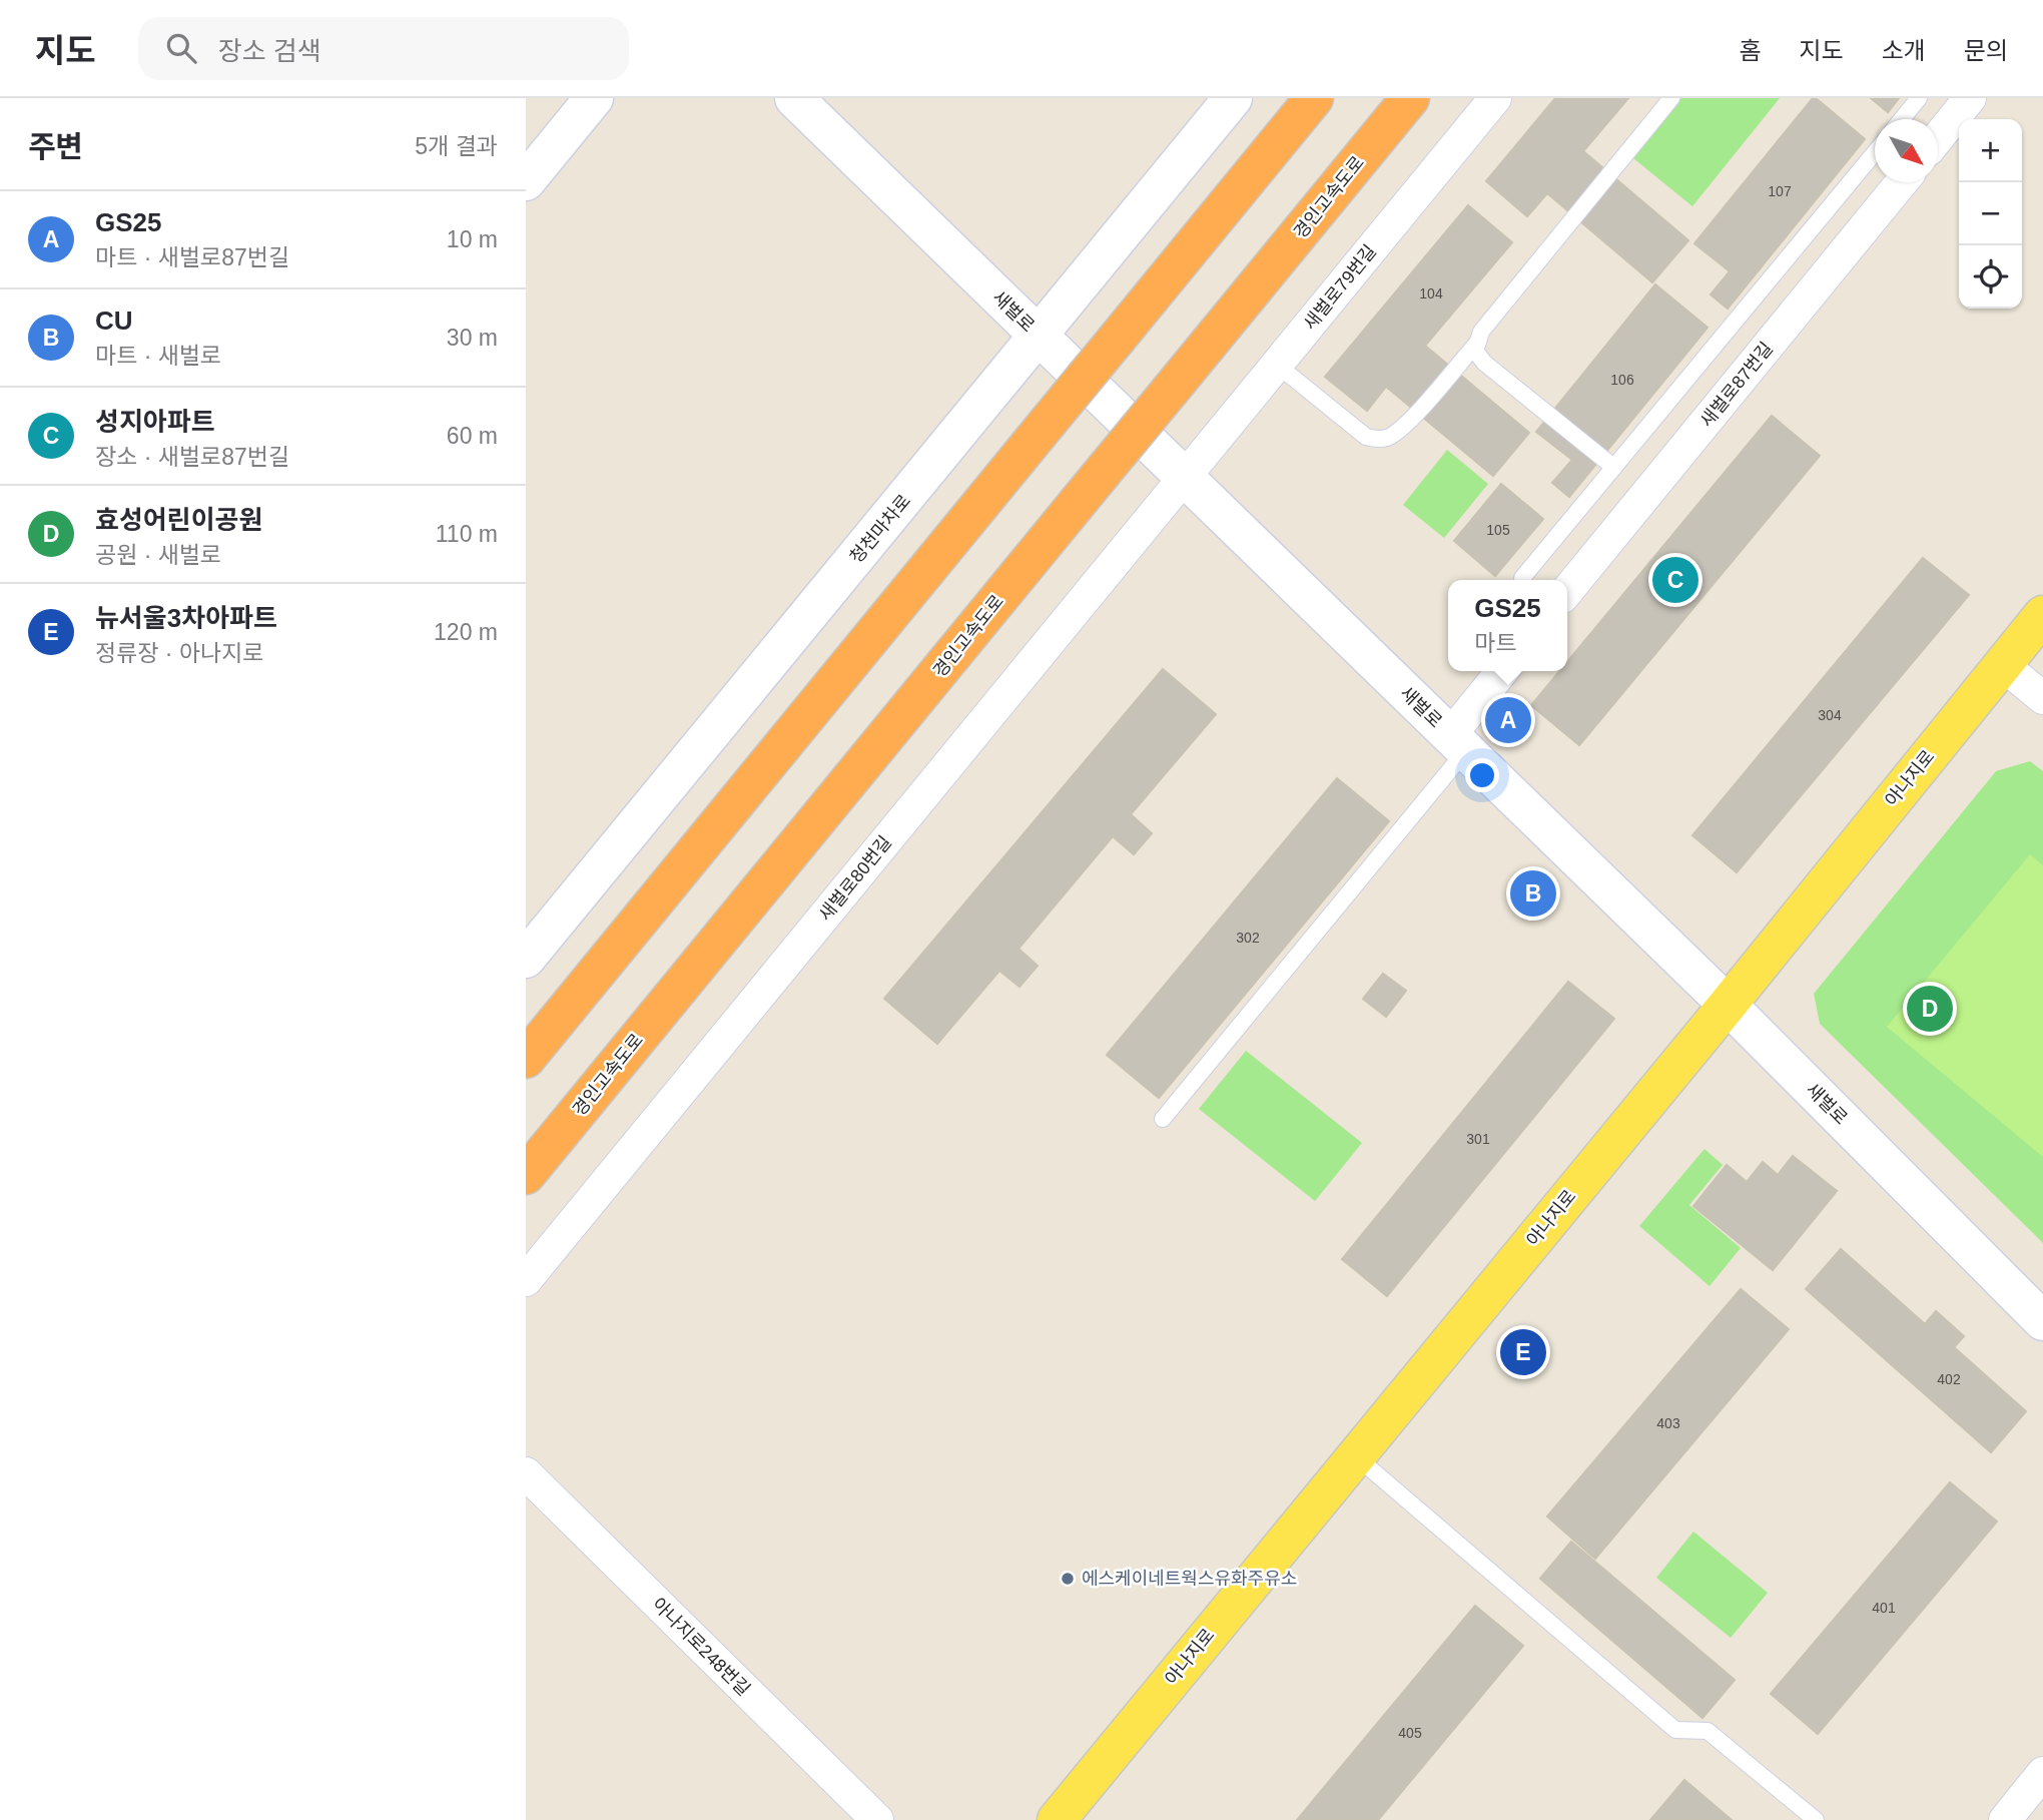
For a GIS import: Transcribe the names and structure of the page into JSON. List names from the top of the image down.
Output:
{
  "streets": {
    "highway": ["경인고속도로"],
    "main road": ["아나지로"],
    "street": [
      "새벌로79번길",
      "새벌로",
      "새벌로87번길",
      "청천마차로",
      "새벌로80번길",
      "아나지로248번길"
    ]
  },
  "crossings": [
    ["새벌로79번길", "새벌로"],
    ["새벌로79번길", "새벌로80번길"],
    ["새벌로", "청천마차로"],
    ["새벌로", "아나지로"],
    ["새벌로", "새벌로80번길"]
  ],
  "places": ["에스케이네트웍스유화주유소"],
  "house_numbers": [
    "107",
    "104",
    "106",
    "105",
    "304",
    "302",
    "301",
    "402",
    "403",
    "401",
    "405"
  ],
  "north": "bottom right",
  "page": {
    "header": "지도",
    "search": "장소 검색",
    "nav": [
      "홈",
      "지도",
      "소개",
      "문의"
    ],
    "heading": ["주변", "5개 결과"],
    "map_buttons": ["+", "−"],
    "list": [
      {
        "mark": "A",
        "name": "GS25",
        "note": "마트 · 새벌로87번길",
        "value": "10 m"
      },
      {
        "mark": "B",
        "name": "CU",
        "note": "마트 · 새벌로",
        "value": "30 m"
      },
      {
        "mark": "C",
        "name": "성지아파트",
        "note": "장소 · 새벌로87번길",
        "value": "60 m"
      },
      {
        "mark": "D",
        "name": "효성어린이공원",
        "note": "공원 · 새벌로",
        "value": "110 m"
      },
      {
        "mark": "E",
        "name": "뉴서울3차아파트",
        "note": "정류장 · 아나지로",
        "value": "120 m"
      }
    ],
    "pins": [
      "C",
      "A",
      "B",
      "D",
      "E"
    ],
    "popup": ["GS25", "마트"]
  }
}
